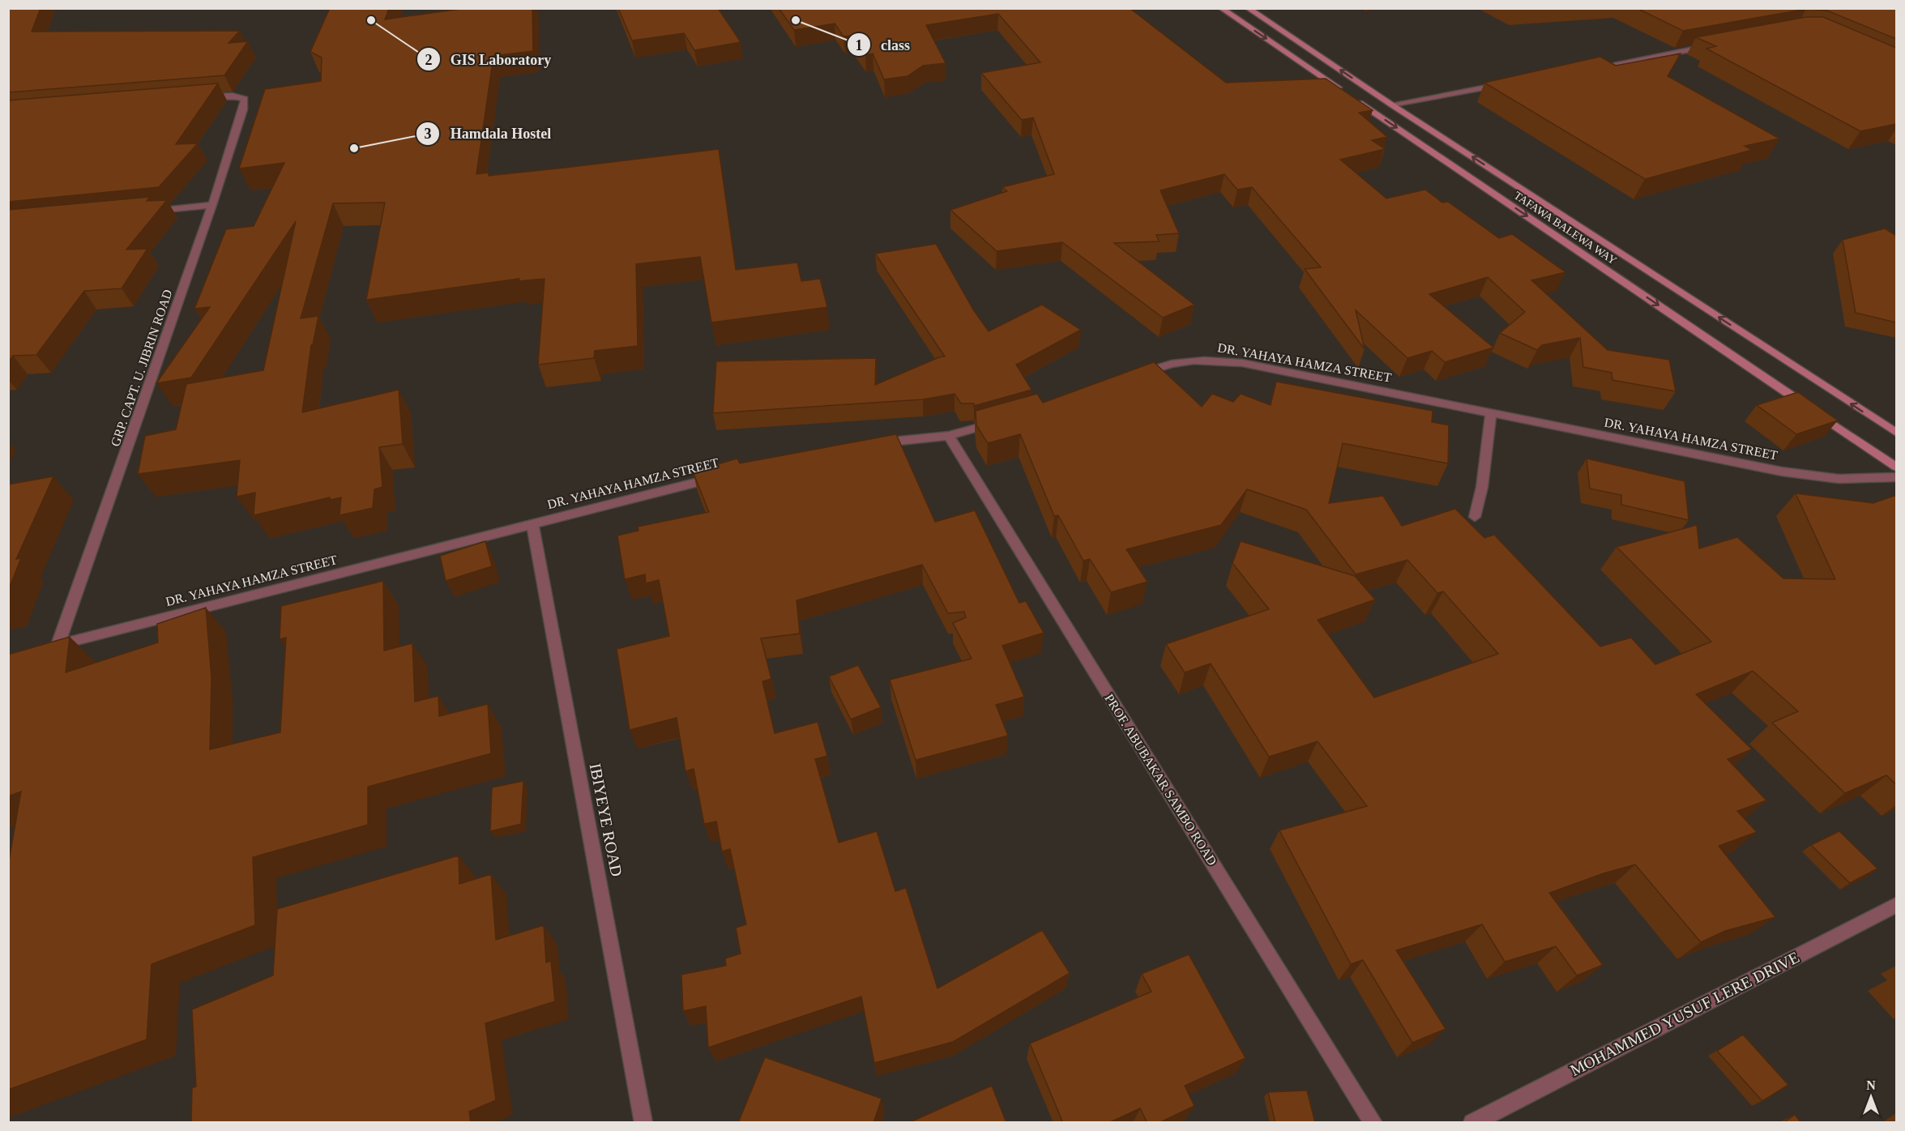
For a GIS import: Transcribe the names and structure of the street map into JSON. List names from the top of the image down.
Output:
{
  "streets": {
    "main road": ["TAFAWA BALEWA WAY"],
    "street": [
      "DR. YAHAYA HAMZA STREET",
      "GRP. CAPT. U. JIBRIN ROAD",
      "PROF. ABUBAKAR SAMBO ROAD",
      "IBIYEYE ROAD",
      "MOHAMMED YUSUF LERE DRIVE"
    ]
  },
  "crossings": [
    ["DR. YAHAYA HAMZA STREET", "GRP. CAPT. U. JIBRIN ROAD"],
    ["DR. YAHAYA HAMZA STREET", "IBIYEYE ROAD"]
  ],
  "places": ["GIS Laboratory", "class", "Hamdala Hostel"],
  "north": "top"
}
